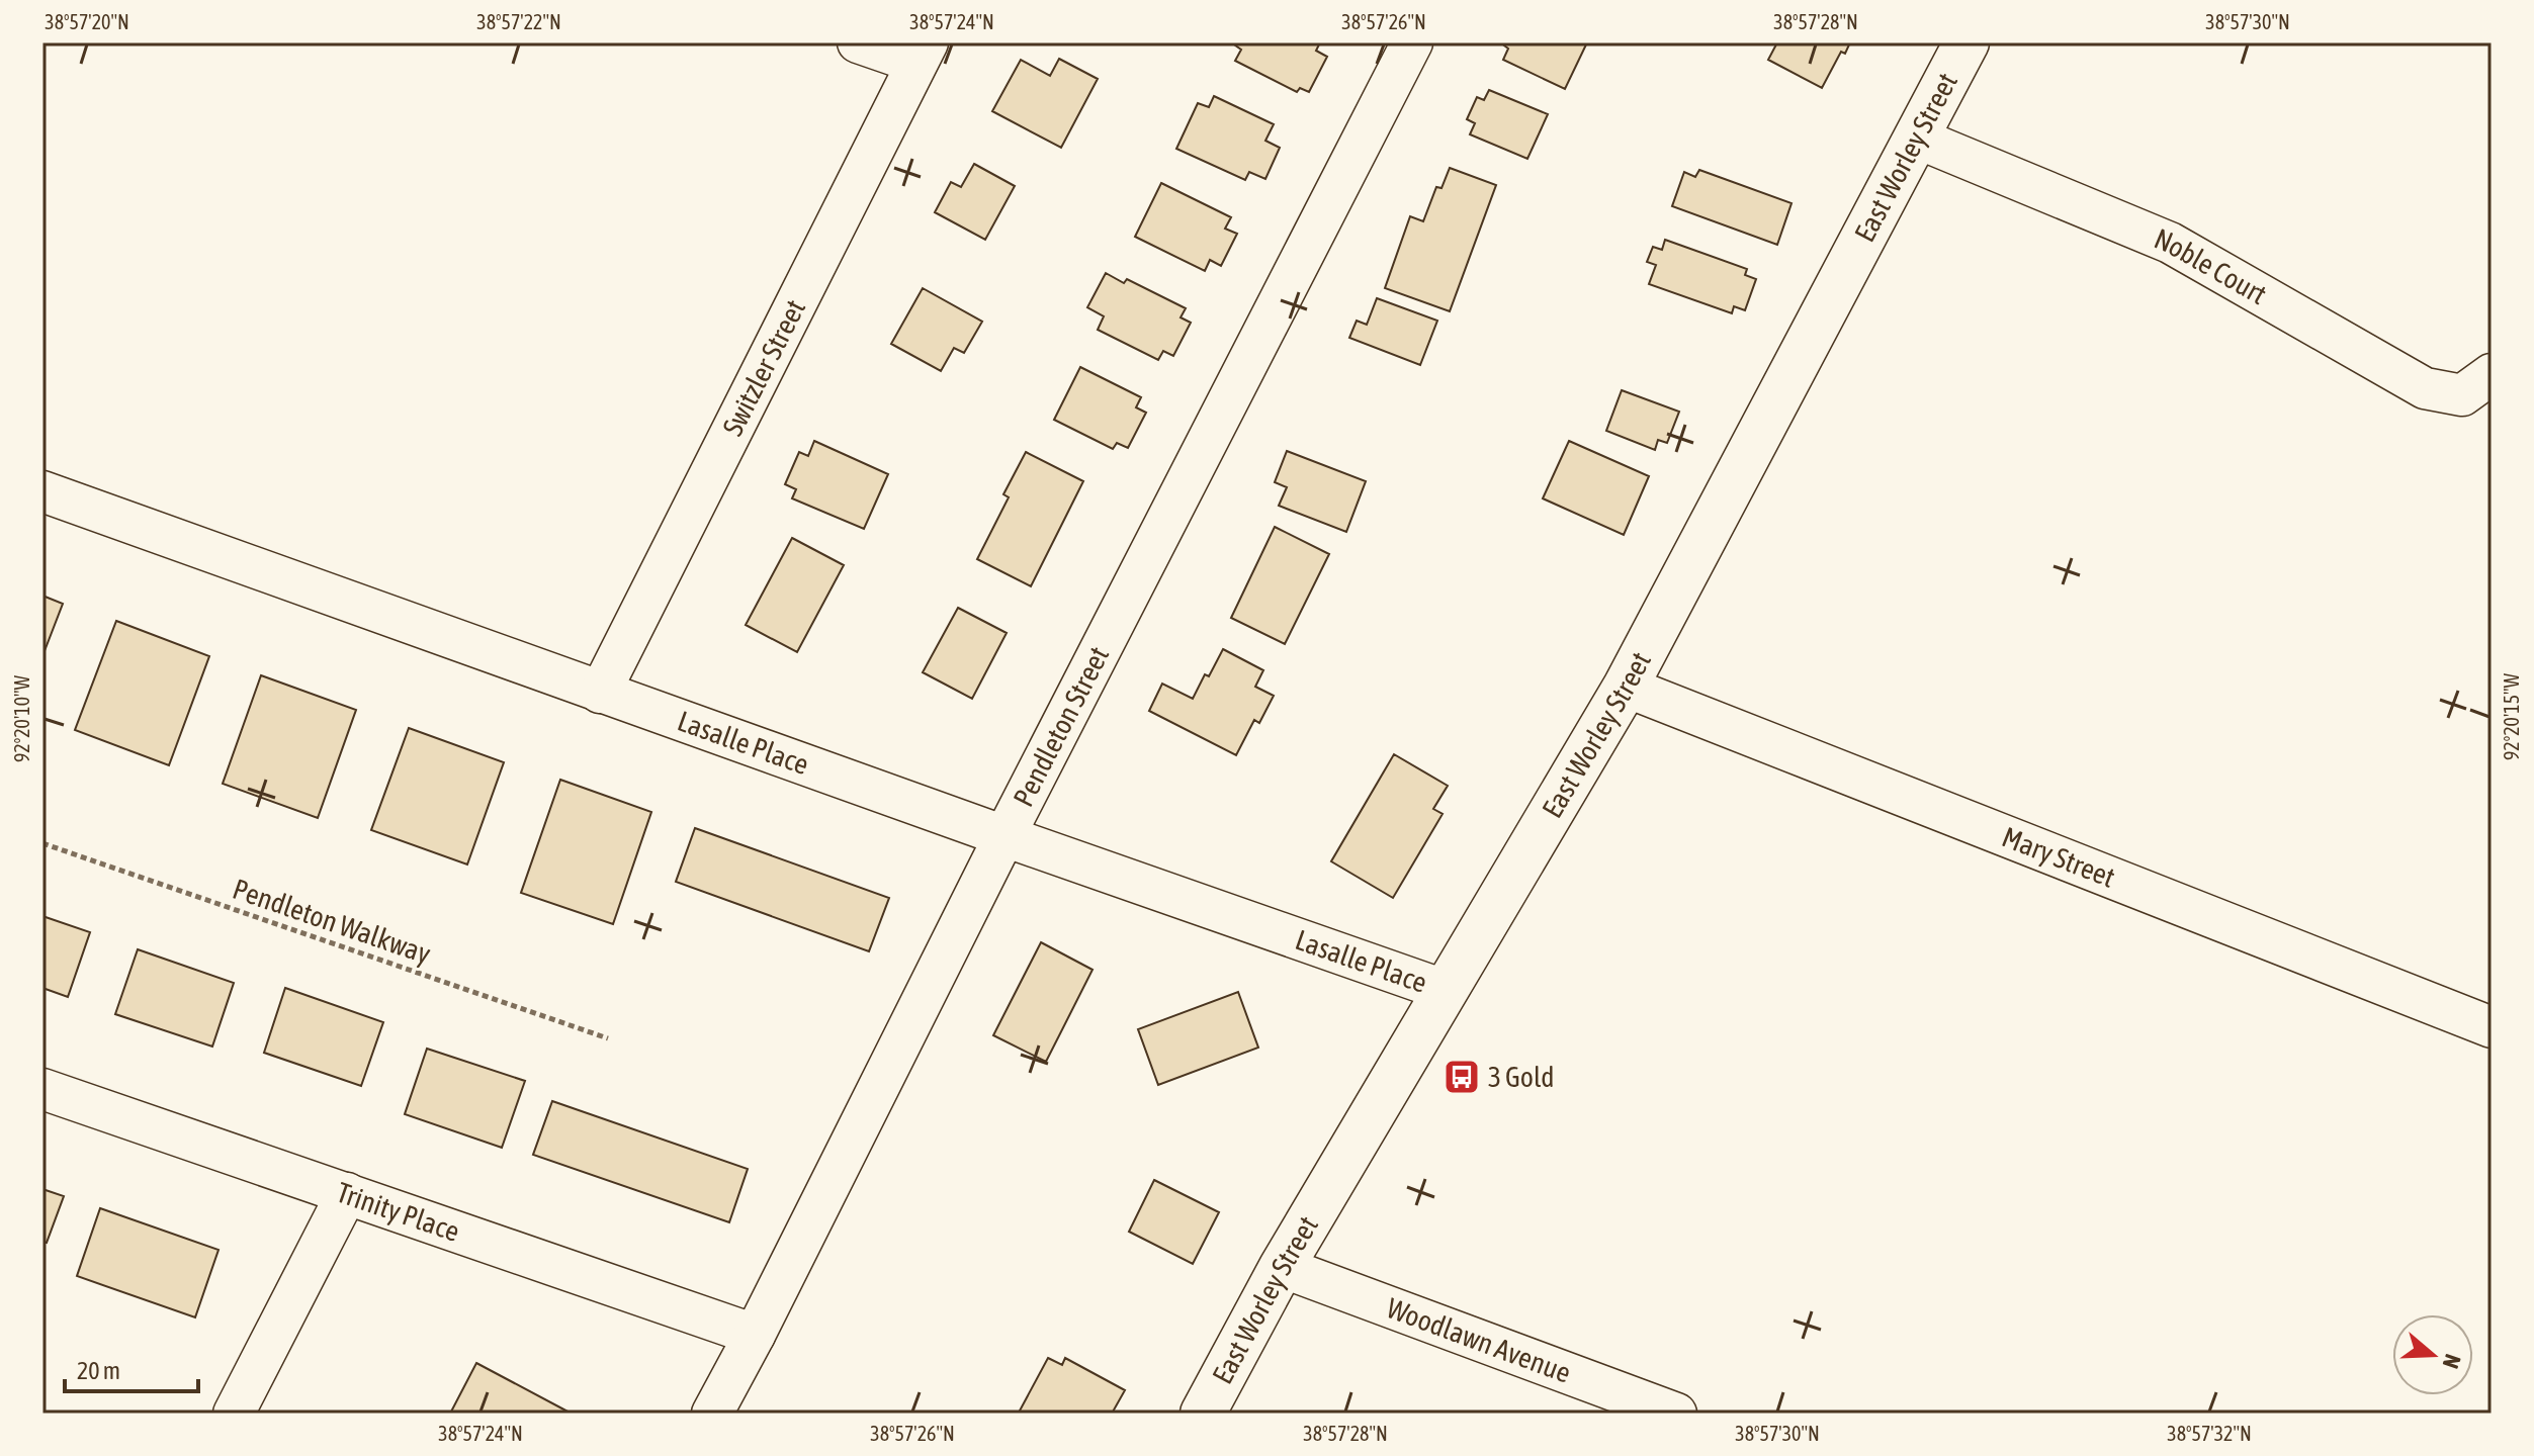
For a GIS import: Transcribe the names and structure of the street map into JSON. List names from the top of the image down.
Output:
{
  "streets": {
    "street": [
      "East Worley Street",
      "Noble Court",
      "Switzler Street",
      "Pendleton Street",
      "Lasalle Place",
      "Mary Street",
      "Trinity Place",
      "Woodlawn Avenue"
    ],
    "path": ["Pendleton Walkway"]
  },
  "crossings": [
    ["East Worley Street", "Noble Court"],
    ["East Worley Street", "Lasalle Place"],
    ["East Worley Street", "Mary Street"],
    ["East Worley Street", "Woodlawn Avenue"],
    ["Switzler Street", "Lasalle Place"],
    ["Pendleton Street", "Lasalle Place"],
    ["Pendleton Street", "Trinity Place"]
  ],
  "places": {
    "bus stop": ["3 Gold"]
  },
  "scale_bar": "20 m",
  "north": "right",
  "coordinates": [
    "38°57'20\"N",
    "38°57'22\"N",
    "38°57'24\"N",
    "38°57'26\"N",
    "38°57'28\"N",
    "38°57'30\"N",
    "92°20'15\"W",
    "92°20'10\"W",
    "38°57'32\"N"
  ]
}
